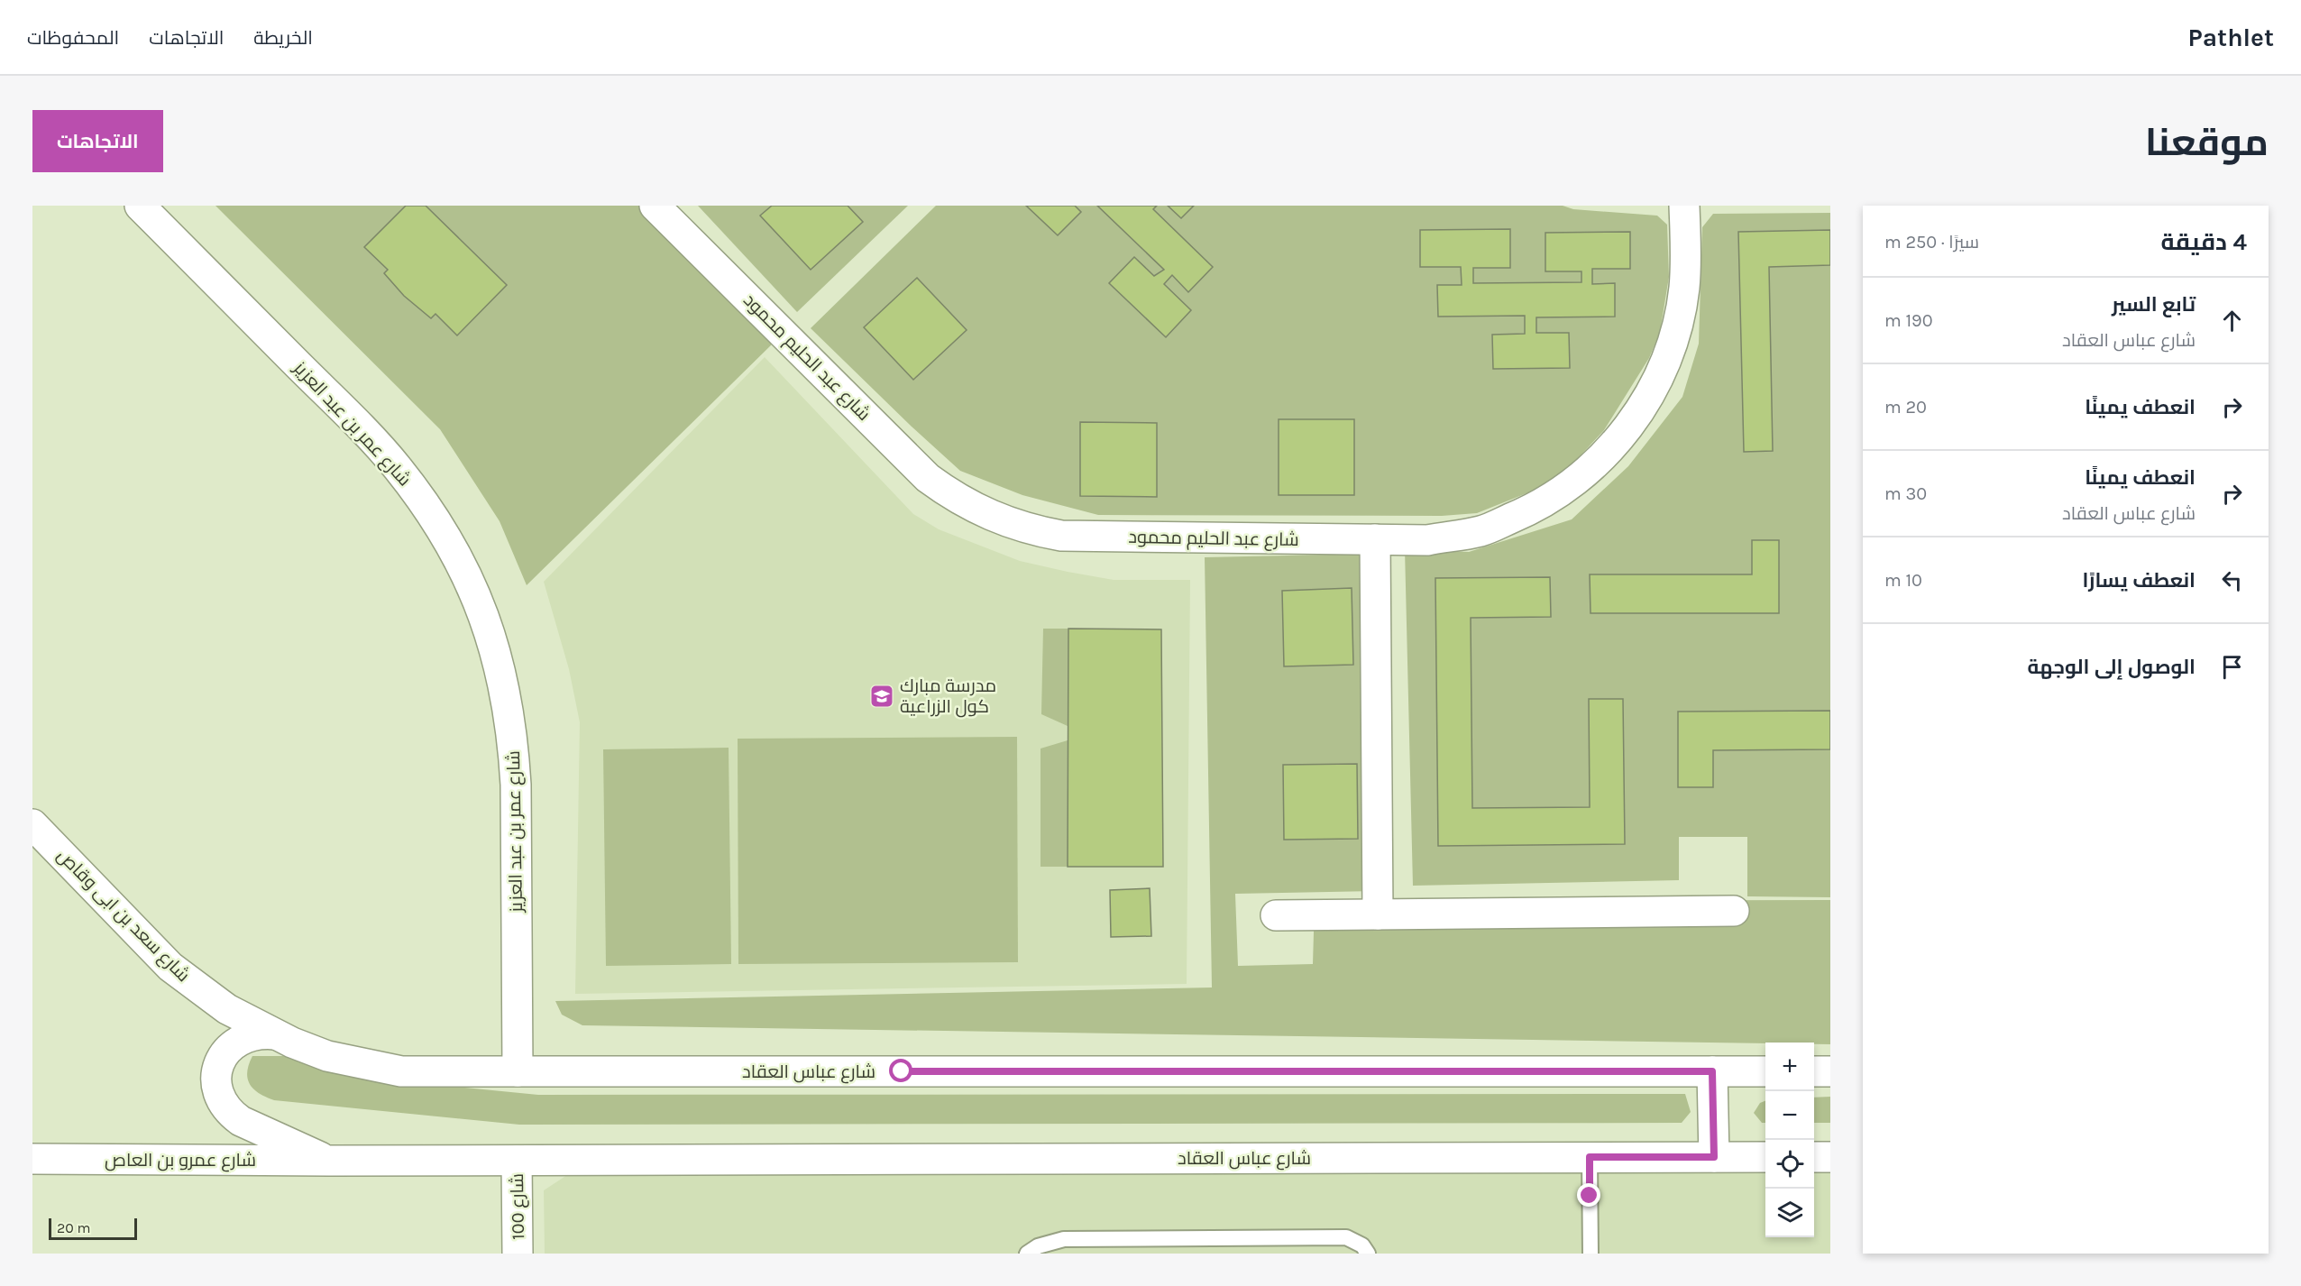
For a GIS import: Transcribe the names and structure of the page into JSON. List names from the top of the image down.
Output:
{
  "streets": {
    "street": [
      "شارع عبد الحليم محمود",
      "شارع عمر بن عبد العزيز",
      "شارع سعد بن ابى وقاص",
      "شارع عباس العقاد",
      "شارع عمرو بن العاص",
      "شارع 100"
    ]
  },
  "crossings": [
    ["شارع عمر بن عبد العزيز", "شارع عباس العقاد"],
    ["شارع سعد بن ابى وقاص", "شارع عباس العقاد"],
    ["شارع عباس العقاد", "شارع عمرو بن العاص"],
    ["شارع عباس العقاد", "شارع 100"]
  ],
  "places": {
    "school or university": ["مدرسة مبارك كول الزراعية"]
  },
  "scale_bar": "20 m",
  "page": {
    "header": "Pathlet",
    "nav": ["الخريطة", "الاتجاهات", "المحفوظات"],
    "title": "موقعنا",
    "buttons": "الاتجاهات",
    "heading": ["4 دقيقة", "سيرًا · 250 m"],
    "list": [
      ["تابع السير", "شارع عباس العقاد", "190 m"],
      ["انعطف يمينًا", "20 m"],
      ["انعطف يمينًا", "شارع عباس العقاد", "30 m"],
      ["انعطف يسارًا", "10 m"],
      "الوصول إلى الوجهة"
    ],
    "map_buttons": ["+", "−"],
    "scale": "20 m"
  }
}
